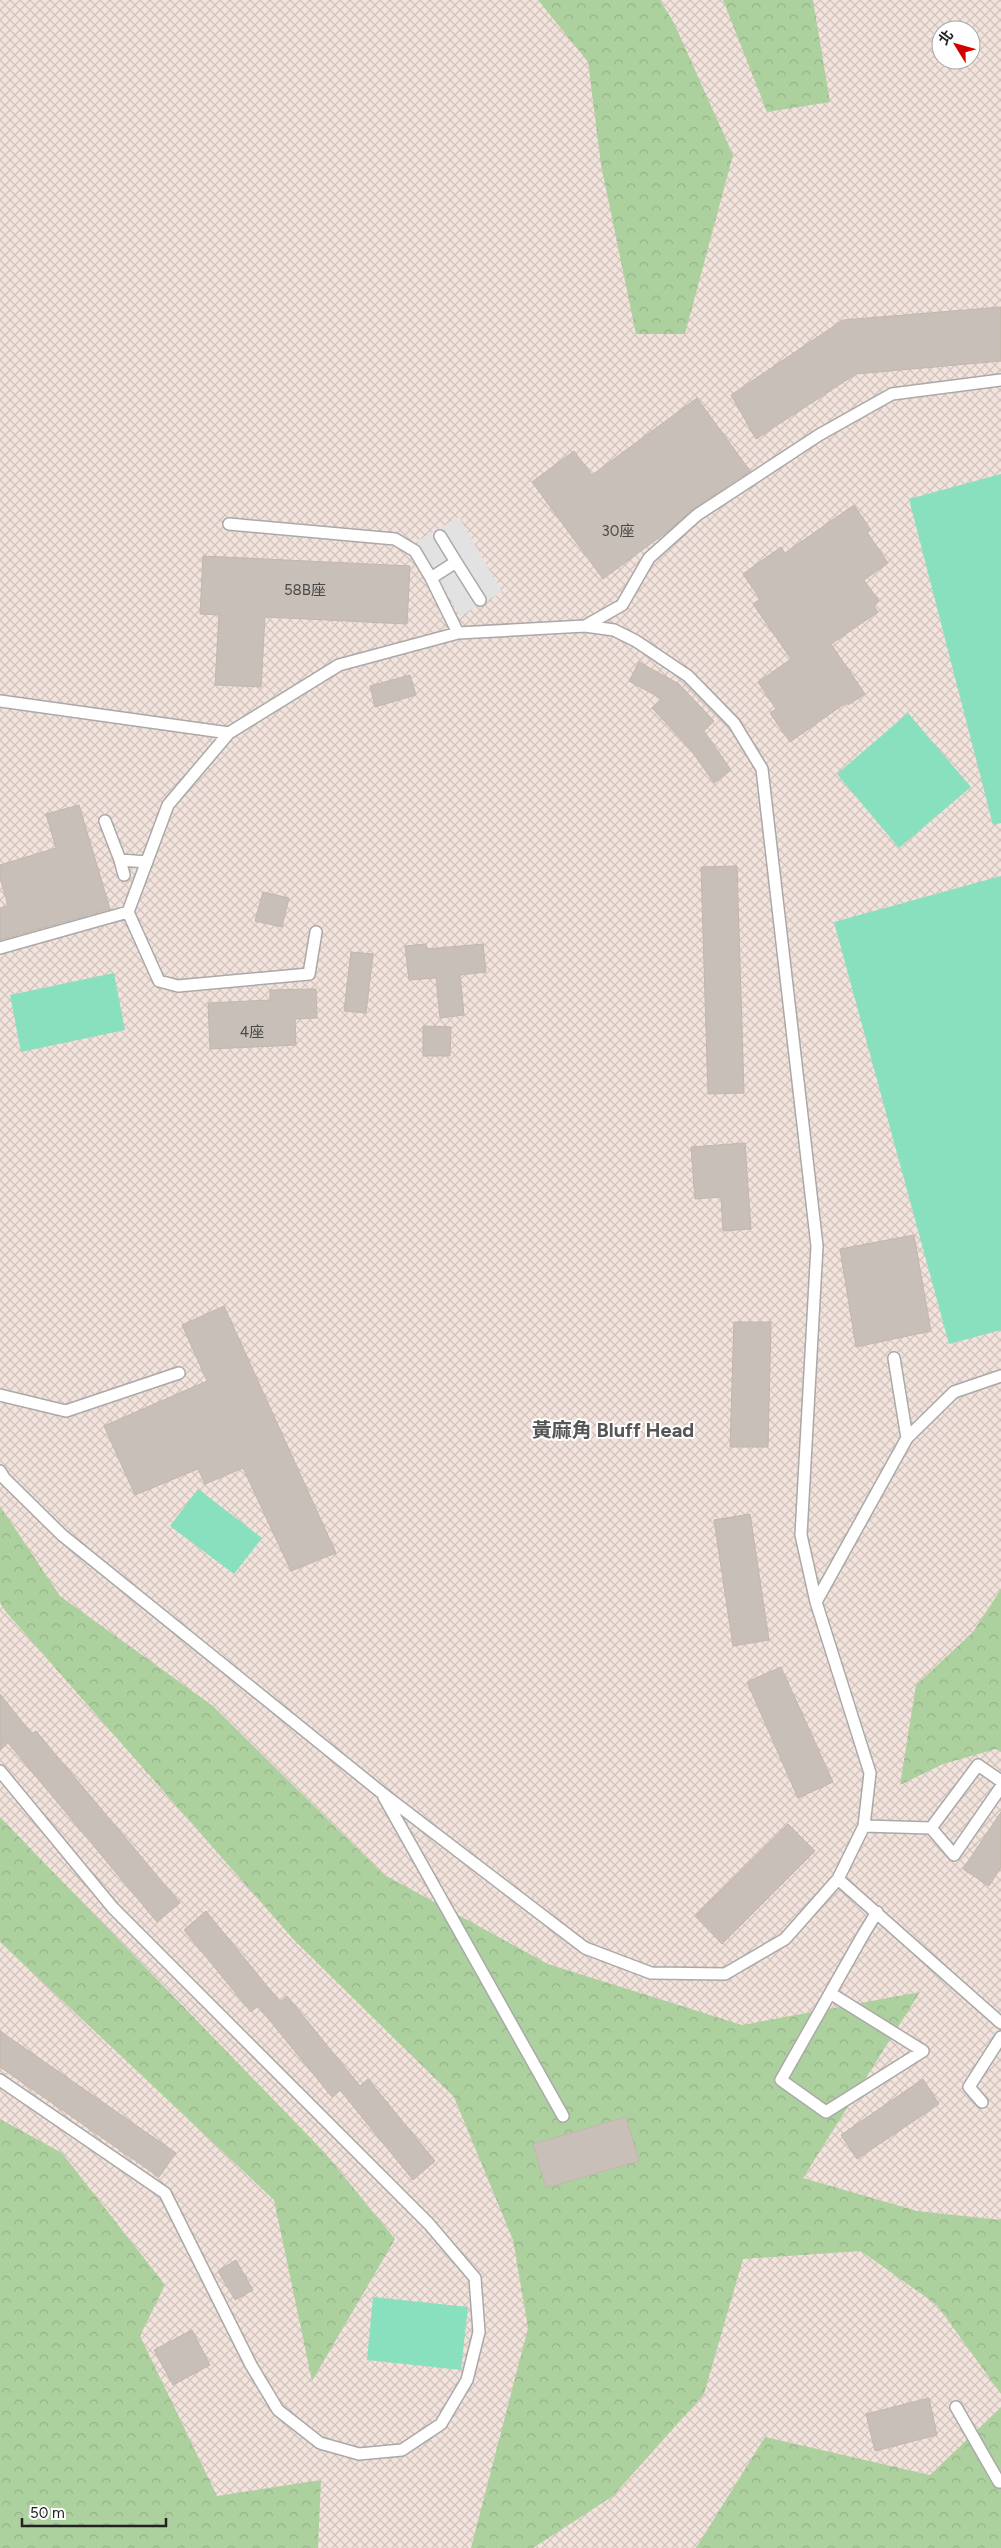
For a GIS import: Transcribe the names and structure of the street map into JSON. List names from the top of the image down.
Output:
{
  "districts": ["黃麻角 Bluff Head"],
  "house_numbers": ["30座", "58B座", "4座"],
  "scale_bar": "50 m",
  "north": "top left"
}
